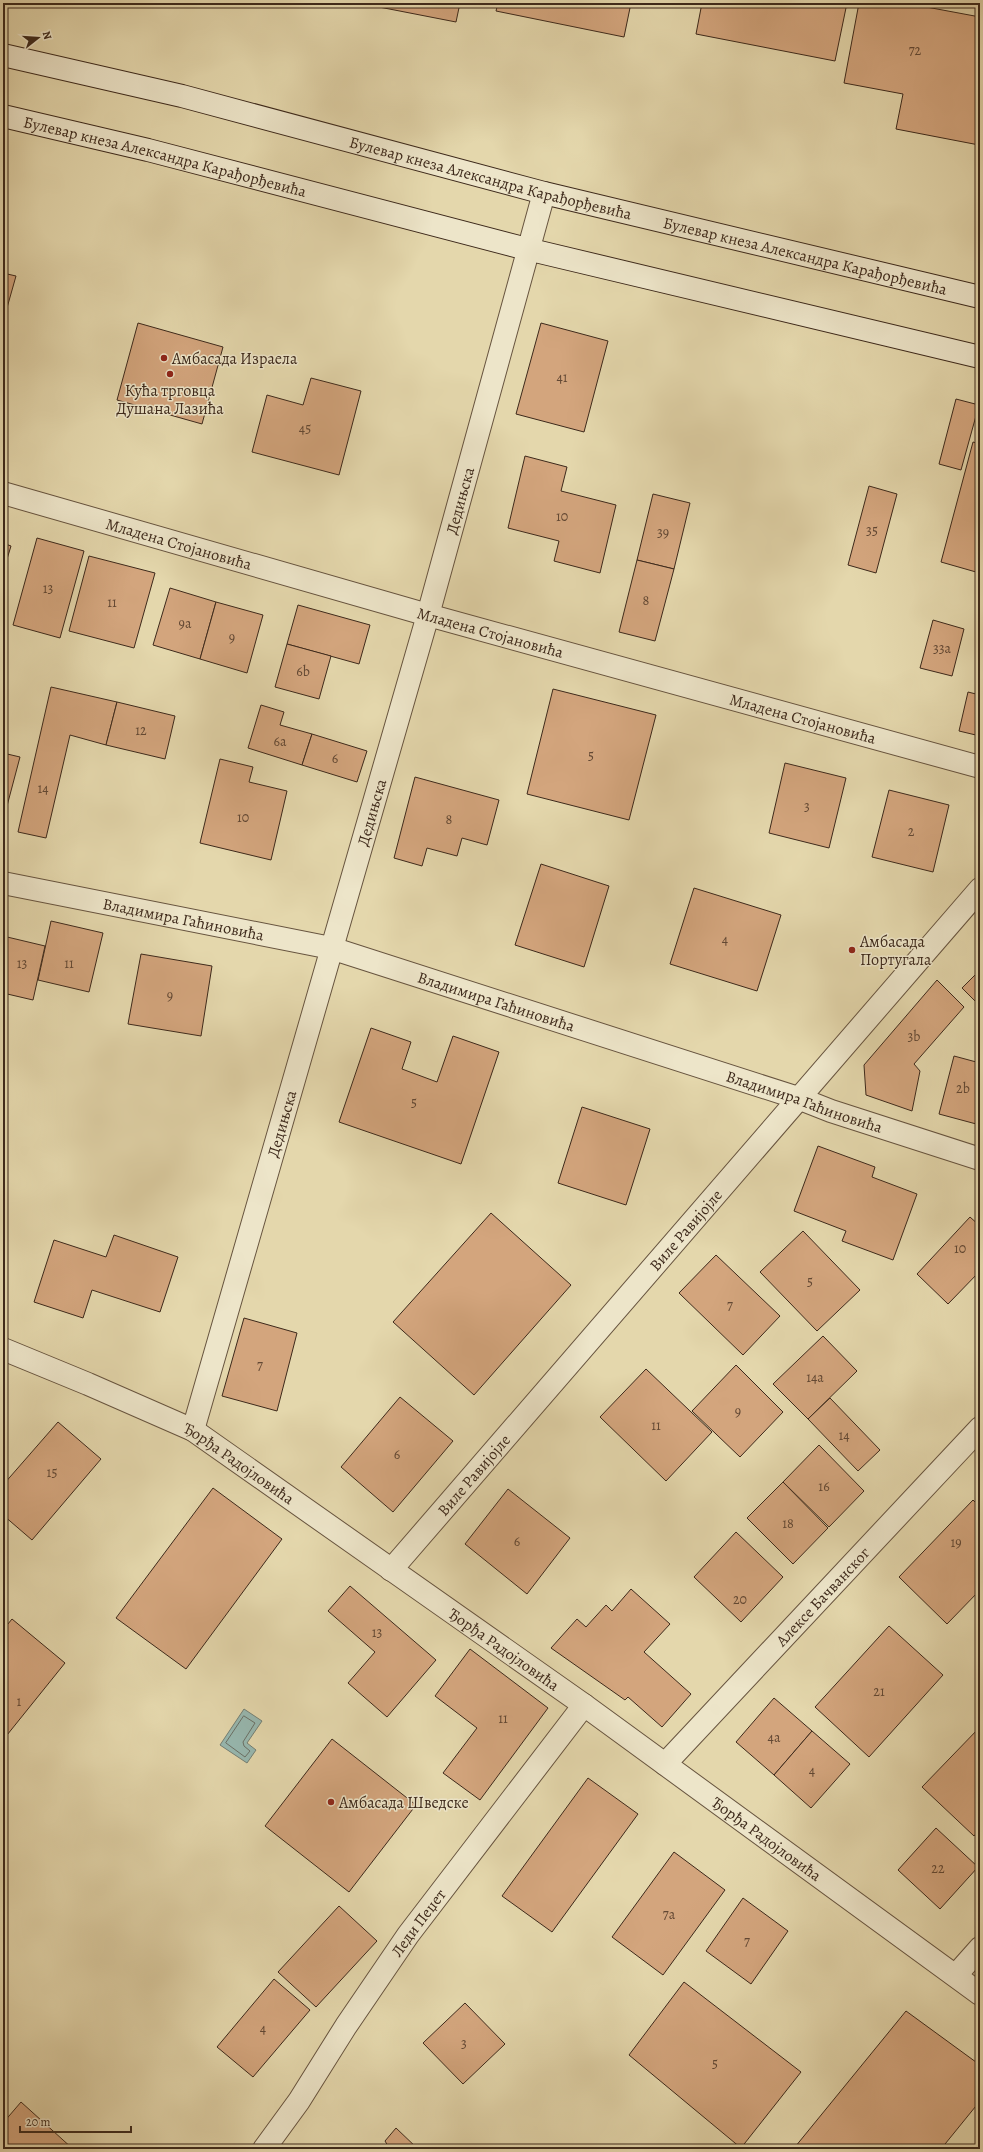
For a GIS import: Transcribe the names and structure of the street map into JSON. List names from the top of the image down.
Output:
{
  "streets": {
    "street": [
      "Булевар кнеза Александра Карађорђевића",
      "Дедињска",
      "Младена Стојановића",
      "Владимира Гаћиновића",
      "Виле Равијојле",
      "Ђорђа Радојловића",
      "Алексе Бачванског",
      "Леди Пеџет"
    ]
  },
  "crossings": [
    ["Булевар кнеза Александра Карађорђевића", "Дедињска"],
    ["Дедињска", "Младена Стојановића"],
    ["Дедињска", "Владимира Гаћиновића"],
    ["Дедињска", "Ђорђа Радојловића"],
    ["Владимира Гаћиновића", "Виле Равијојле"],
    ["Виле Равијојле", "Ђорђа Радојловића"],
    ["Ђорђа Радојловића", "Алексе Бачванског"],
    ["Ђорђа Радојловића", "Леди Пеџет"]
  ],
  "places": [
    "Амбасада Израела",
    "Кућа трговца Душана Лазића",
    "Амбасада Португала",
    "Амбасада Шведске"
  ],
  "house_numbers": [
    "72",
    "41",
    "45",
    "10",
    "35",
    "39",
    "13",
    "8",
    "11",
    "9a",
    "9",
    "33a",
    "6b",
    "12",
    "6a",
    "5",
    "6",
    "14",
    "3",
    "10",
    "8",
    "2",
    "4",
    "13",
    "11",
    "9",
    "3b",
    "2b",
    "5",
    "10",
    "5",
    "7",
    "7",
    "14a",
    "9",
    "11",
    "14",
    "6",
    "15",
    "16",
    "18",
    "6",
    "19",
    "20",
    "13",
    "21",
    "1",
    "11",
    "4a",
    "4",
    "22",
    "7a",
    "7",
    "4",
    "3",
    "5"
  ],
  "scale_bar": "20 m",
  "north": "right"
}
